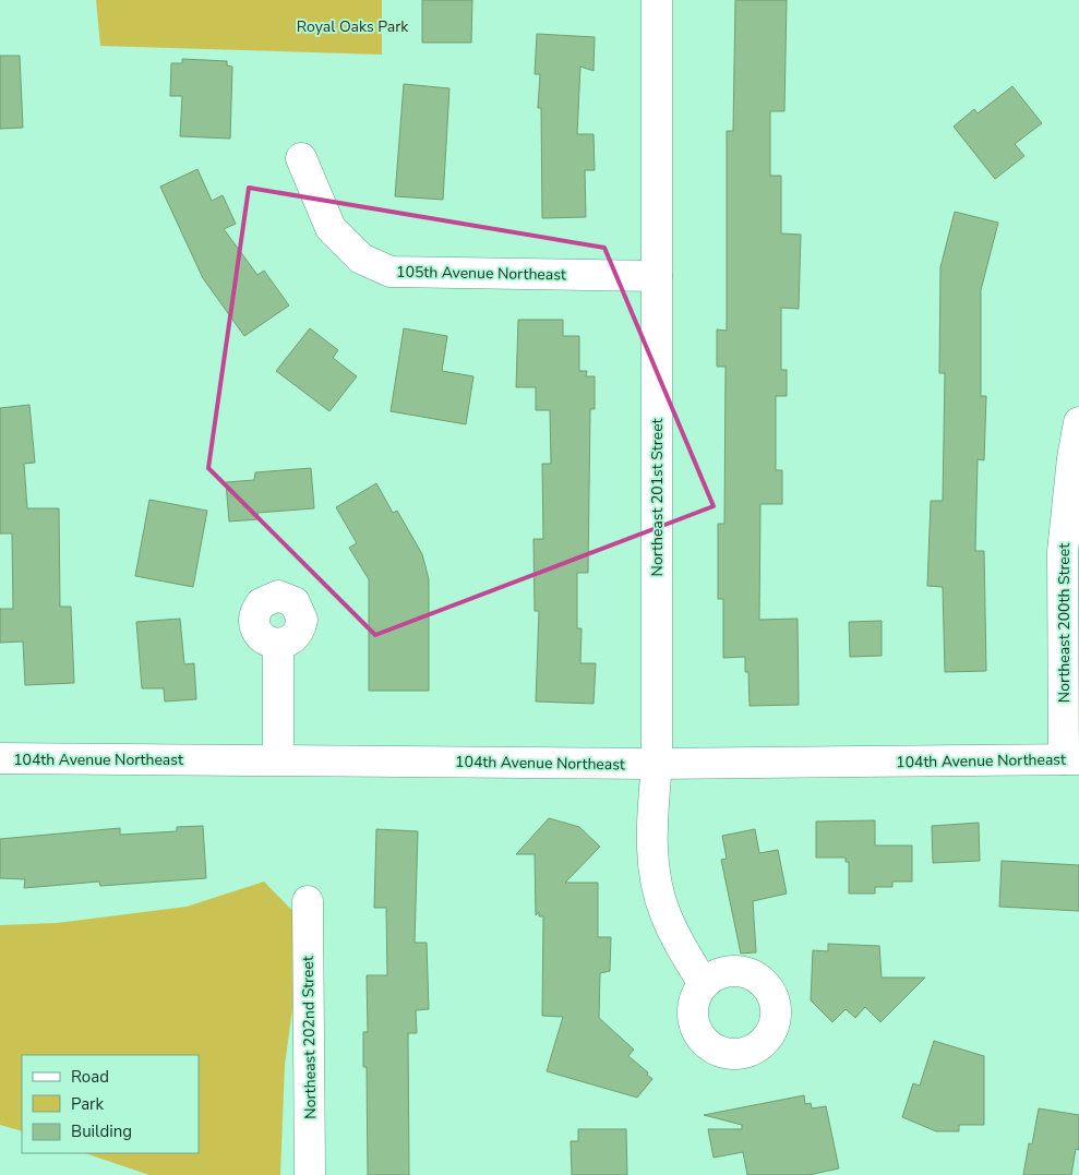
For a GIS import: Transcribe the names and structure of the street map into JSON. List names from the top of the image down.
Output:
{
  "streets": {
    "street": [
      "105th Avenue Northeast",
      "Northeast 201st Street",
      "Northeast 200th Street",
      "104th Avenue Northeast",
      "Northeast 202nd Street"
    ]
  },
  "crossings": [
    ["105th Avenue Northeast", "Northeast 201st Street"],
    ["Northeast 201st Street", "104th Avenue Northeast"],
    ["Northeast 200th Street", "104th Avenue Northeast"]
  ],
  "parks": ["Royal Oaks Park"],
  "legend": ["Road", "Park", "Building"]
}
